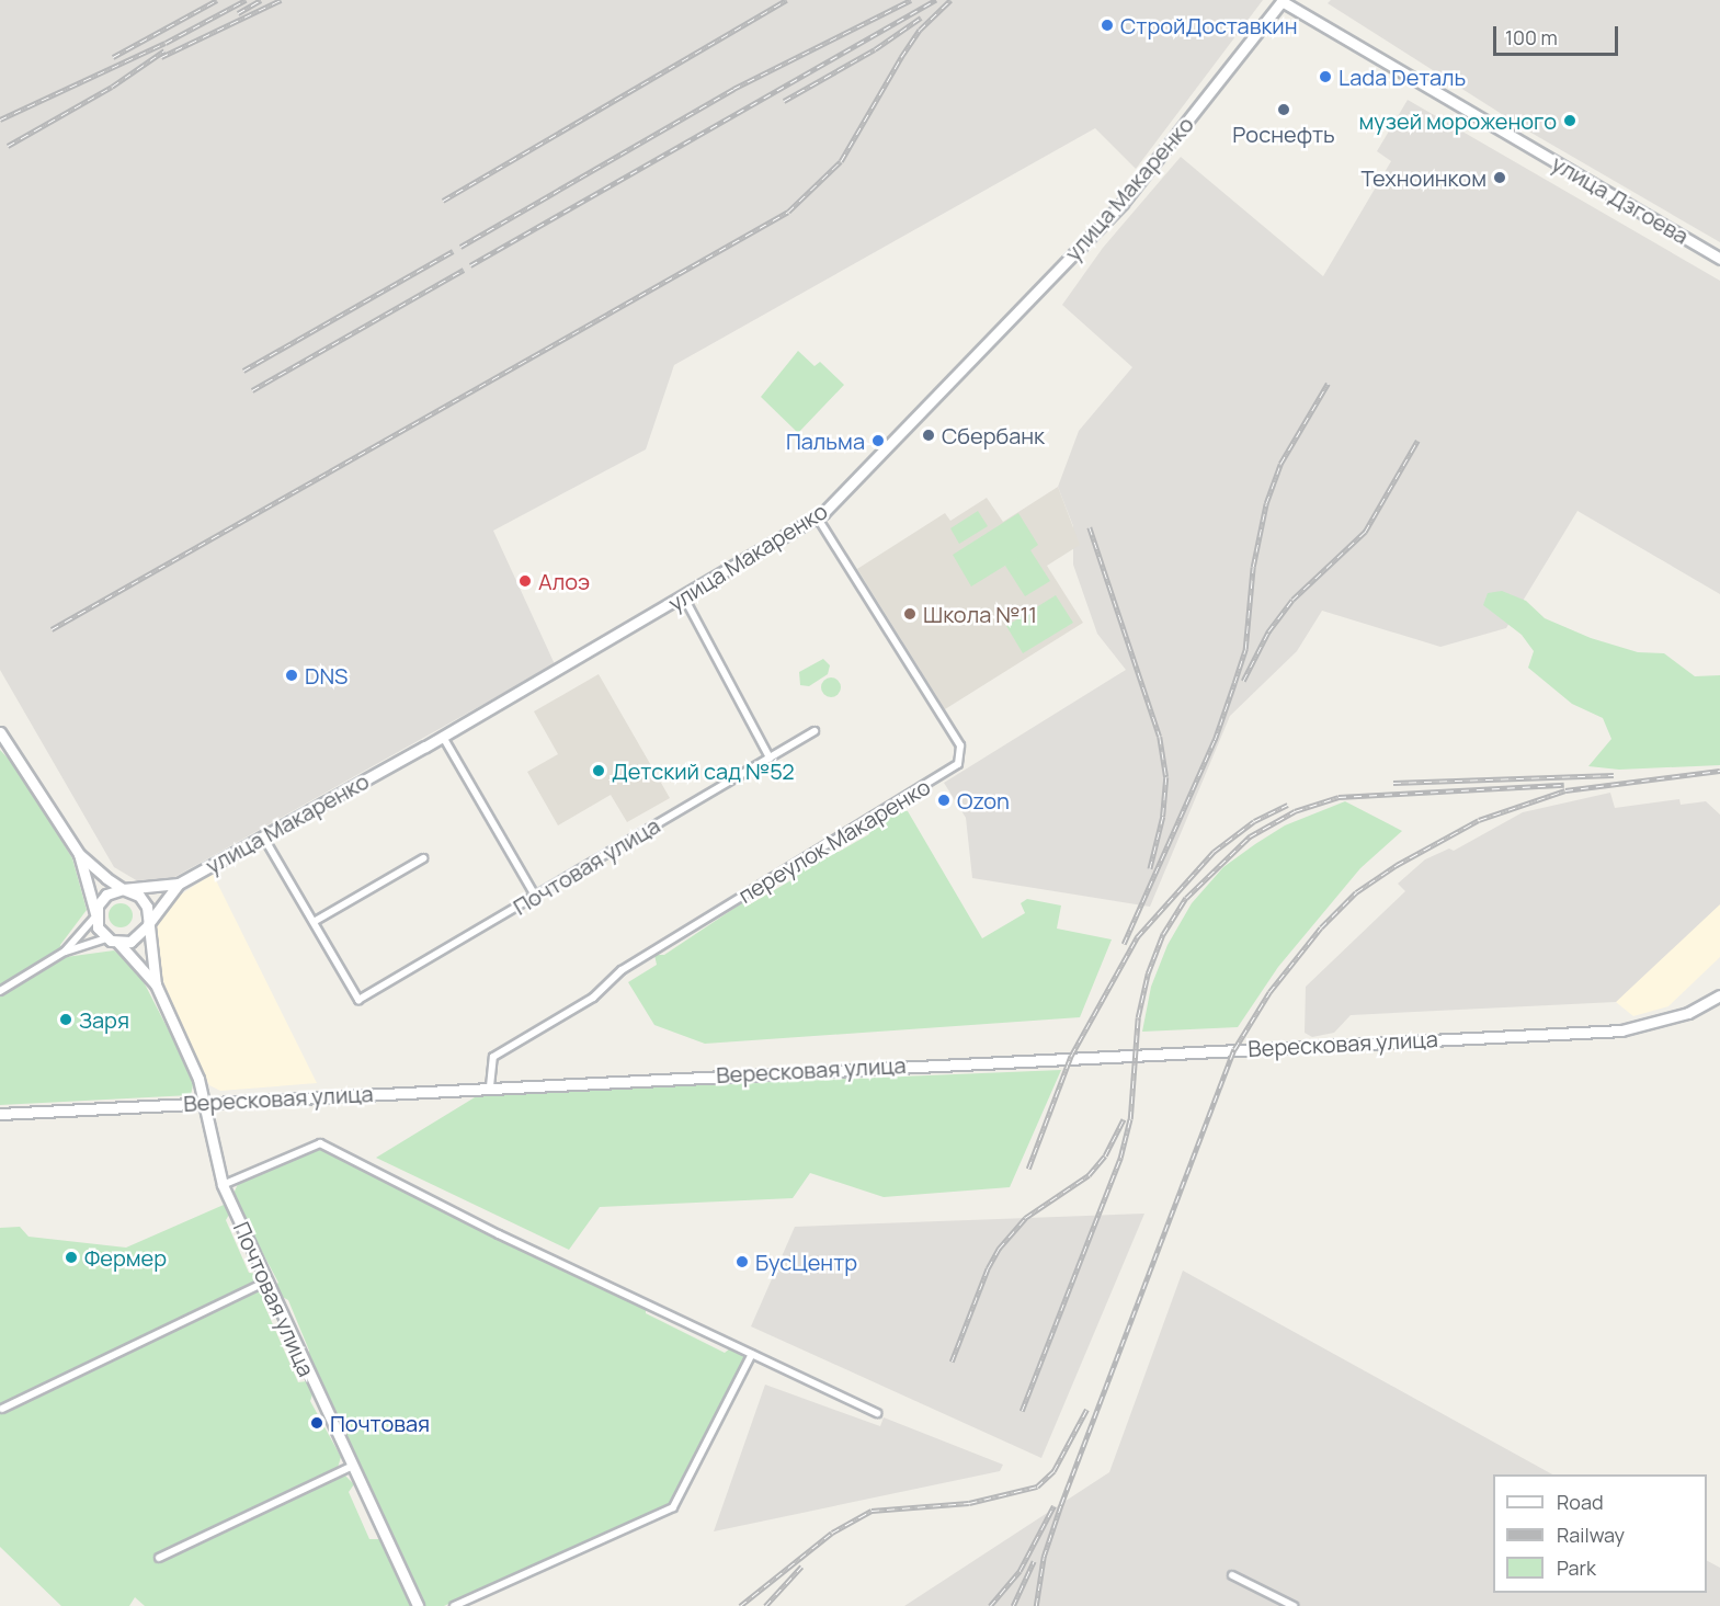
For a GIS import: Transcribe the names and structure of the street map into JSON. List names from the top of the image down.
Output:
{
  "streets": {
    "street": [
      "улица Макаренко",
      "улица Дзгоева",
      "переулок Макаренко",
      "Почтовая улица",
      "Вересковая улица"
    ]
  },
  "crossings": [
    ["улица Макаренко", "улица Дзгоева"],
    ["улица Макаренко", "переулок Макаренко"],
    ["улица Макаренко", "Почтовая улица"],
    ["переулок Макаренко", "Вересковая улица"],
    ["Почтовая улица", "Вересковая улица"]
  ],
  "places": [
    "СтройДоставкин",
    "Lada Dеталь",
    "Роснефть",
    "музей мороженого",
    "Техноинком",
    "Сбербанк",
    "Пальма",
    "Алоэ",
    "Школа №11",
    "DNS",
    "Детский сад №52",
    "Ozon",
    "Заря",
    "Фермер",
    "БусЦентр",
    "Почтовая"
  ],
  "legend": ["Road", "Railway", "Park"],
  "scale_bar": "100 m"
}
